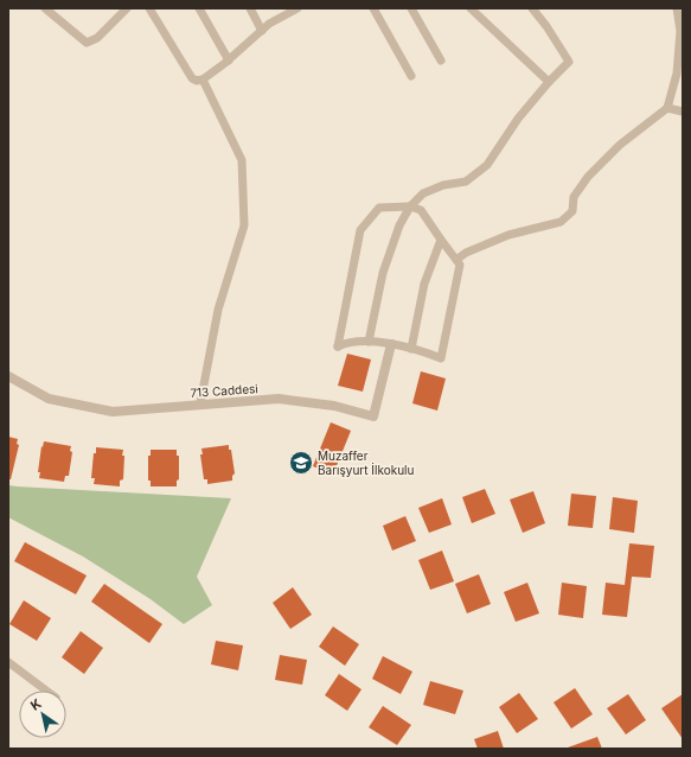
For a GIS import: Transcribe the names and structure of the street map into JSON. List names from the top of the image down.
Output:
{
  "streets": {
    "street": ["713 Caddesi"]
  },
  "places": {
    "school or university": ["Muzaffer Barışyurt İlkokulu"]
  },
  "north": "top left"
}
